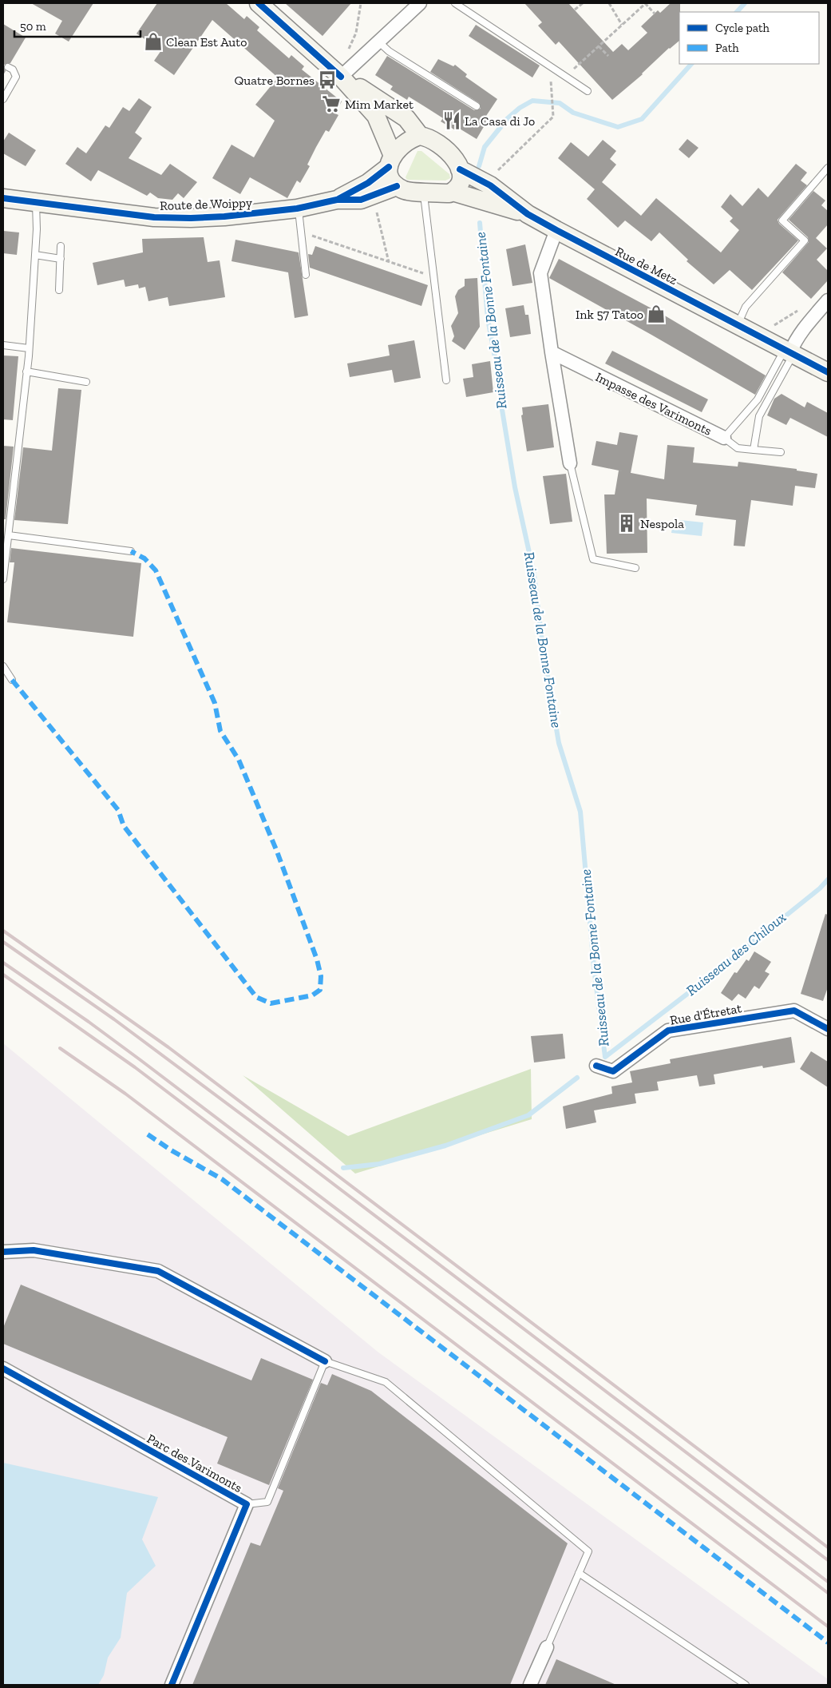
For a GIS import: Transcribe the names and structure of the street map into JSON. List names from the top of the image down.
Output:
{
  "streets": {
    "street": [
      "Route de Woippy",
      "Rue de Metz",
      "Impasse des Varimonts",
      "Rue d'Étretat",
      "Parc des Varimonts"
    ]
  },
  "crossings": [
    ["Route de Woippy", "Rue de Metz"],
    ["Rue de Metz", "Impasse des Varimonts"]
  ],
  "water": ["Ruisseau de la Bonne Fontaine", "Ruisseau des Chiloux"],
  "places": {
    "shop": ["Clean Est Auto", "Ink 57 Tatoo"],
    "bus stop": ["Quatre Bornes"],
    "supermarket": ["Mim Market"],
    "restaurant": ["La Casa di Jo"],
    "building": ["Nespola"]
  },
  "legend": ["Cycle path", "Path"],
  "scale_bar": "50 m"
}
